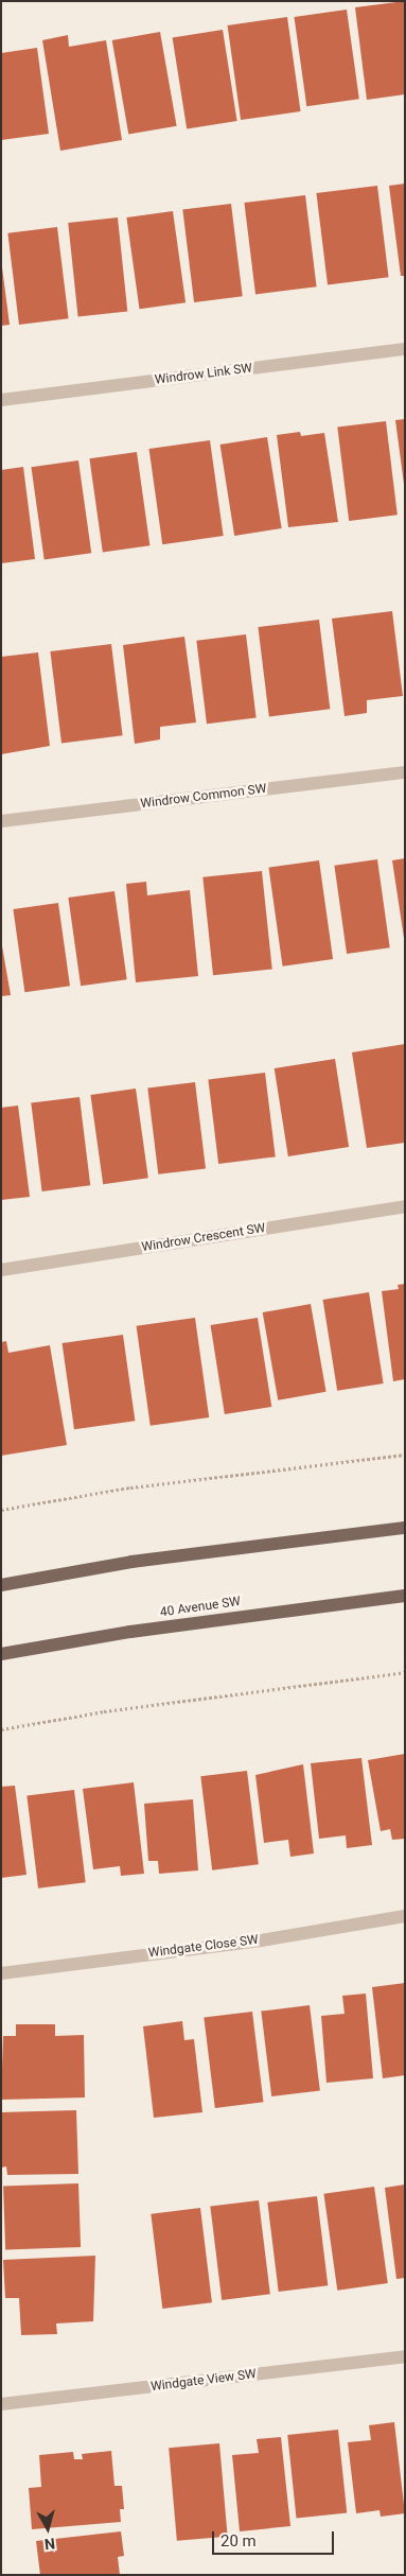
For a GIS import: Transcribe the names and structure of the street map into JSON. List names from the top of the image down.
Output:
{
  "streets": {
    "main road": ["40 Avenue SW"],
    "street": [
      "Windrow Link SW",
      "Windrow Common SW",
      "Windrow Crescent SW",
      "Windgate Close SW",
      "Windgate View SW"
    ]
  },
  "scale_bar": "20 m",
  "north": "bottom"
}
